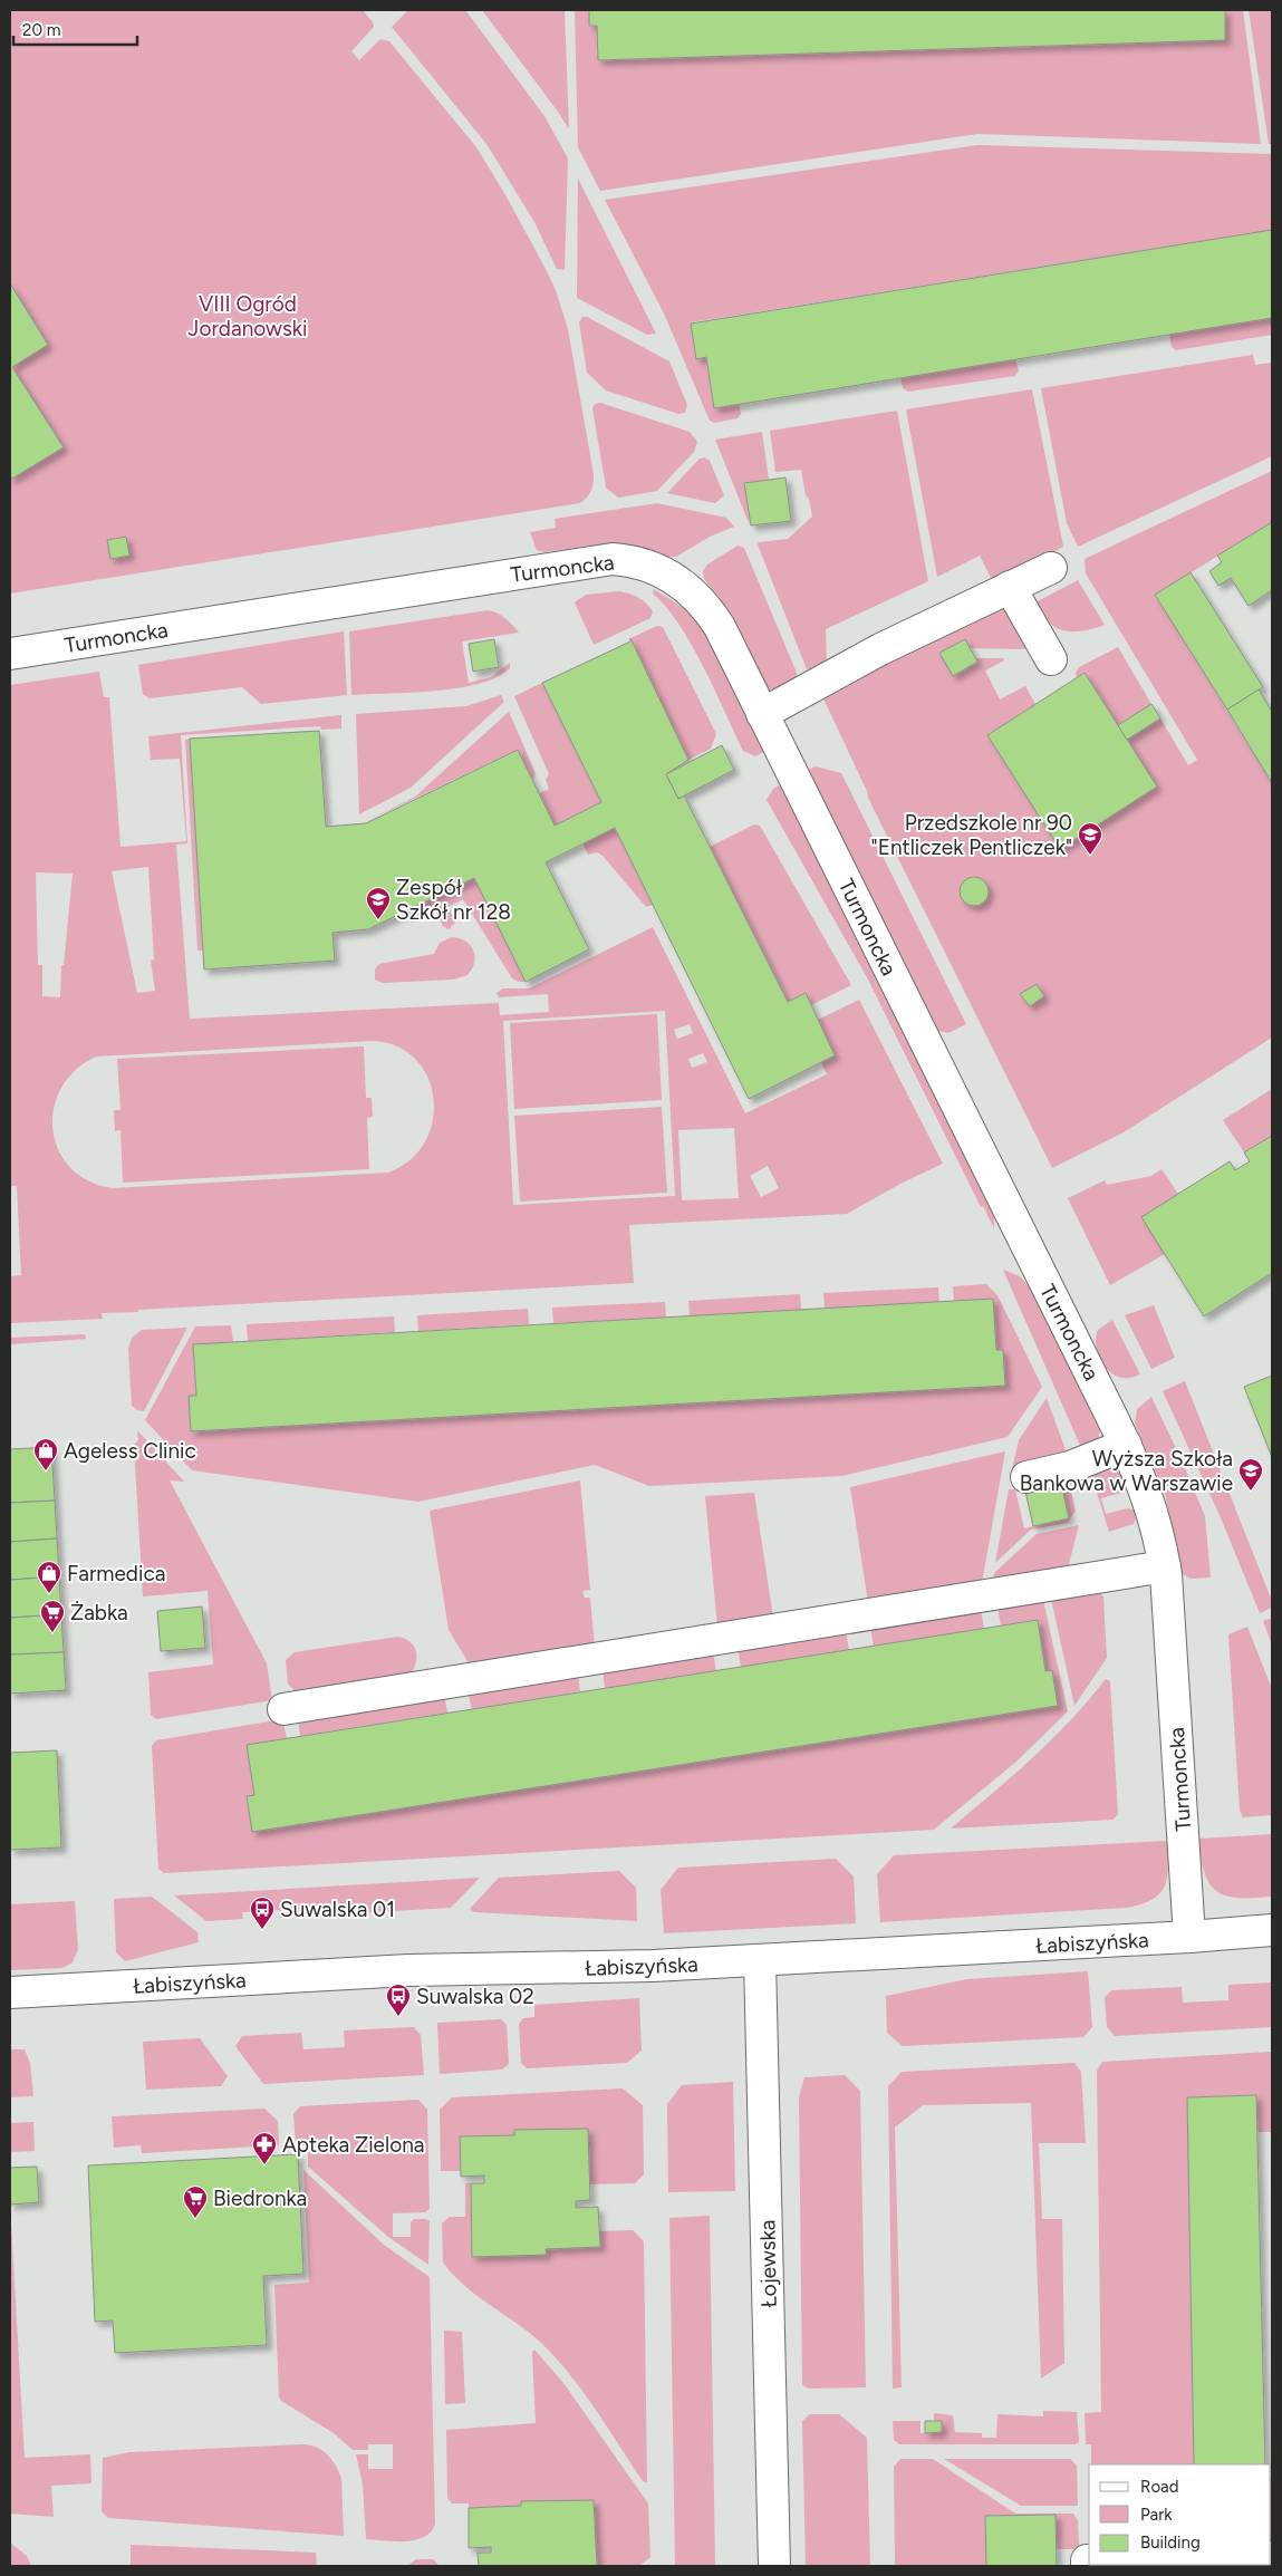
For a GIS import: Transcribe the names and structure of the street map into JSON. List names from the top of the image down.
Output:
{
  "streets": {
    "street": ["Turmoncka", "Łabiszyńska", "Łojewska"]
  },
  "crossings": [
    ["Turmoncka", "Łabiszyńska"],
    ["Łabiszyńska", "Łojewska"]
  ],
  "parks": ["VIII Ogród Jordanowski"],
  "places": {
    "school or university": ["Przedszkole nr 90 \"Entliczek Pentliczek\"", "Zespół Szkół nr 128", "Wyższa Szkoła Bankowa w Warszawie"],
    "shop": ["Ageless Clinic", "Farmedica"],
    "supermarket": ["Żabka", "Biedronka"],
    "bus stop": ["Suwalska 01", "Suwalska 02"],
    "pharmacy": ["Apteka Zielona"]
  },
  "legend": ["Road", "Park", "Building"],
  "scale_bar": "20 m"
}
